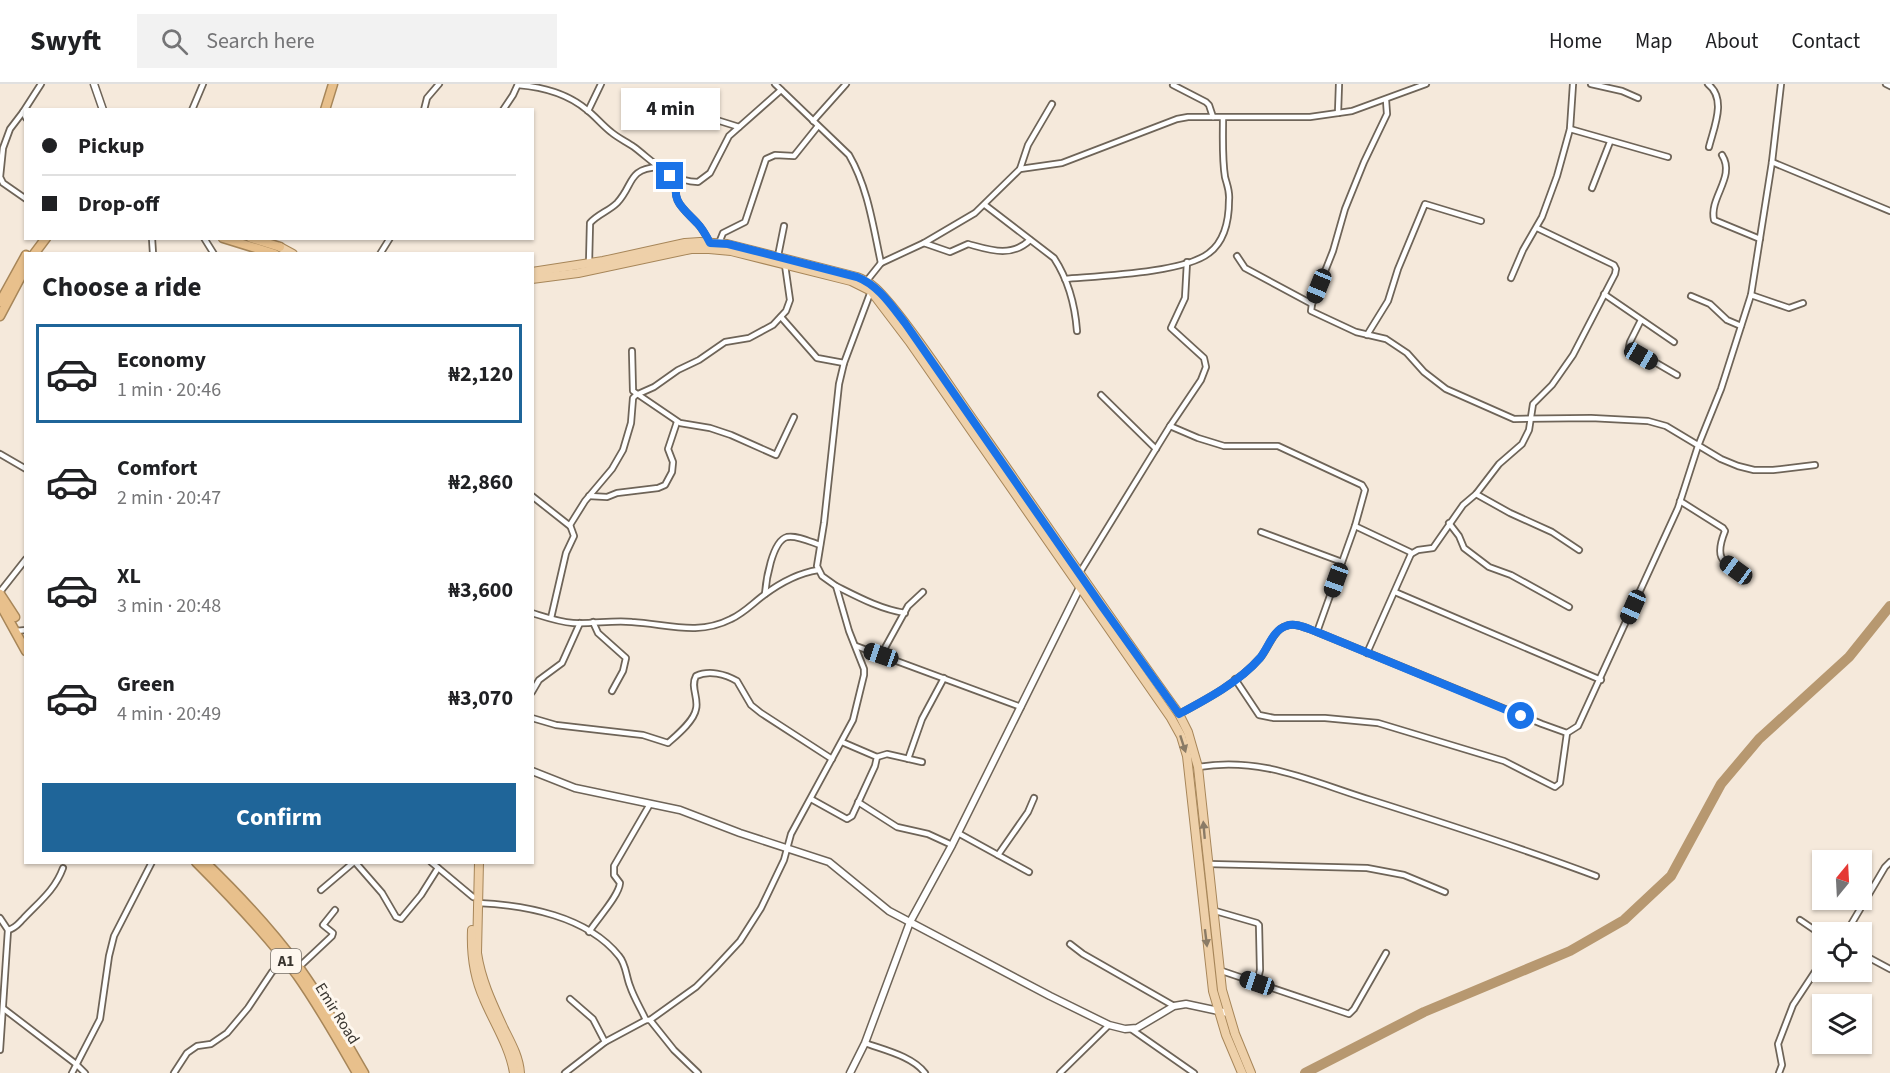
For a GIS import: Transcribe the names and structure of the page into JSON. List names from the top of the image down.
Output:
{
  "streets": {
    "highway": ["A1", "Emir Road"]
  },
  "north": "top",
  "page": {
    "header": "Swyft",
    "search": "Search here",
    "nav": [
      "Home",
      "Map",
      "About",
      "Contact"
    ],
    "bubble": "4 min",
    "banner": ["Pickup", "Drop-off"],
    "heading": "Choose a ride",
    "list": [
      {
        "name": "Economy",
        "note": "1 min · 20:46",
        "value": "₦2,120"
      },
      {
        "name": "Comfort",
        "note": "2 min · 20:47",
        "value": "₦2,860"
      },
      {
        "name": "XL",
        "note": "3 min · 20:48",
        "value": "₦3,600"
      },
      {
        "name": "Green",
        "note": "4 min · 20:49",
        "value": "₦3,070"
      }
    ],
    "buttons": "Confirm"
  }
}
